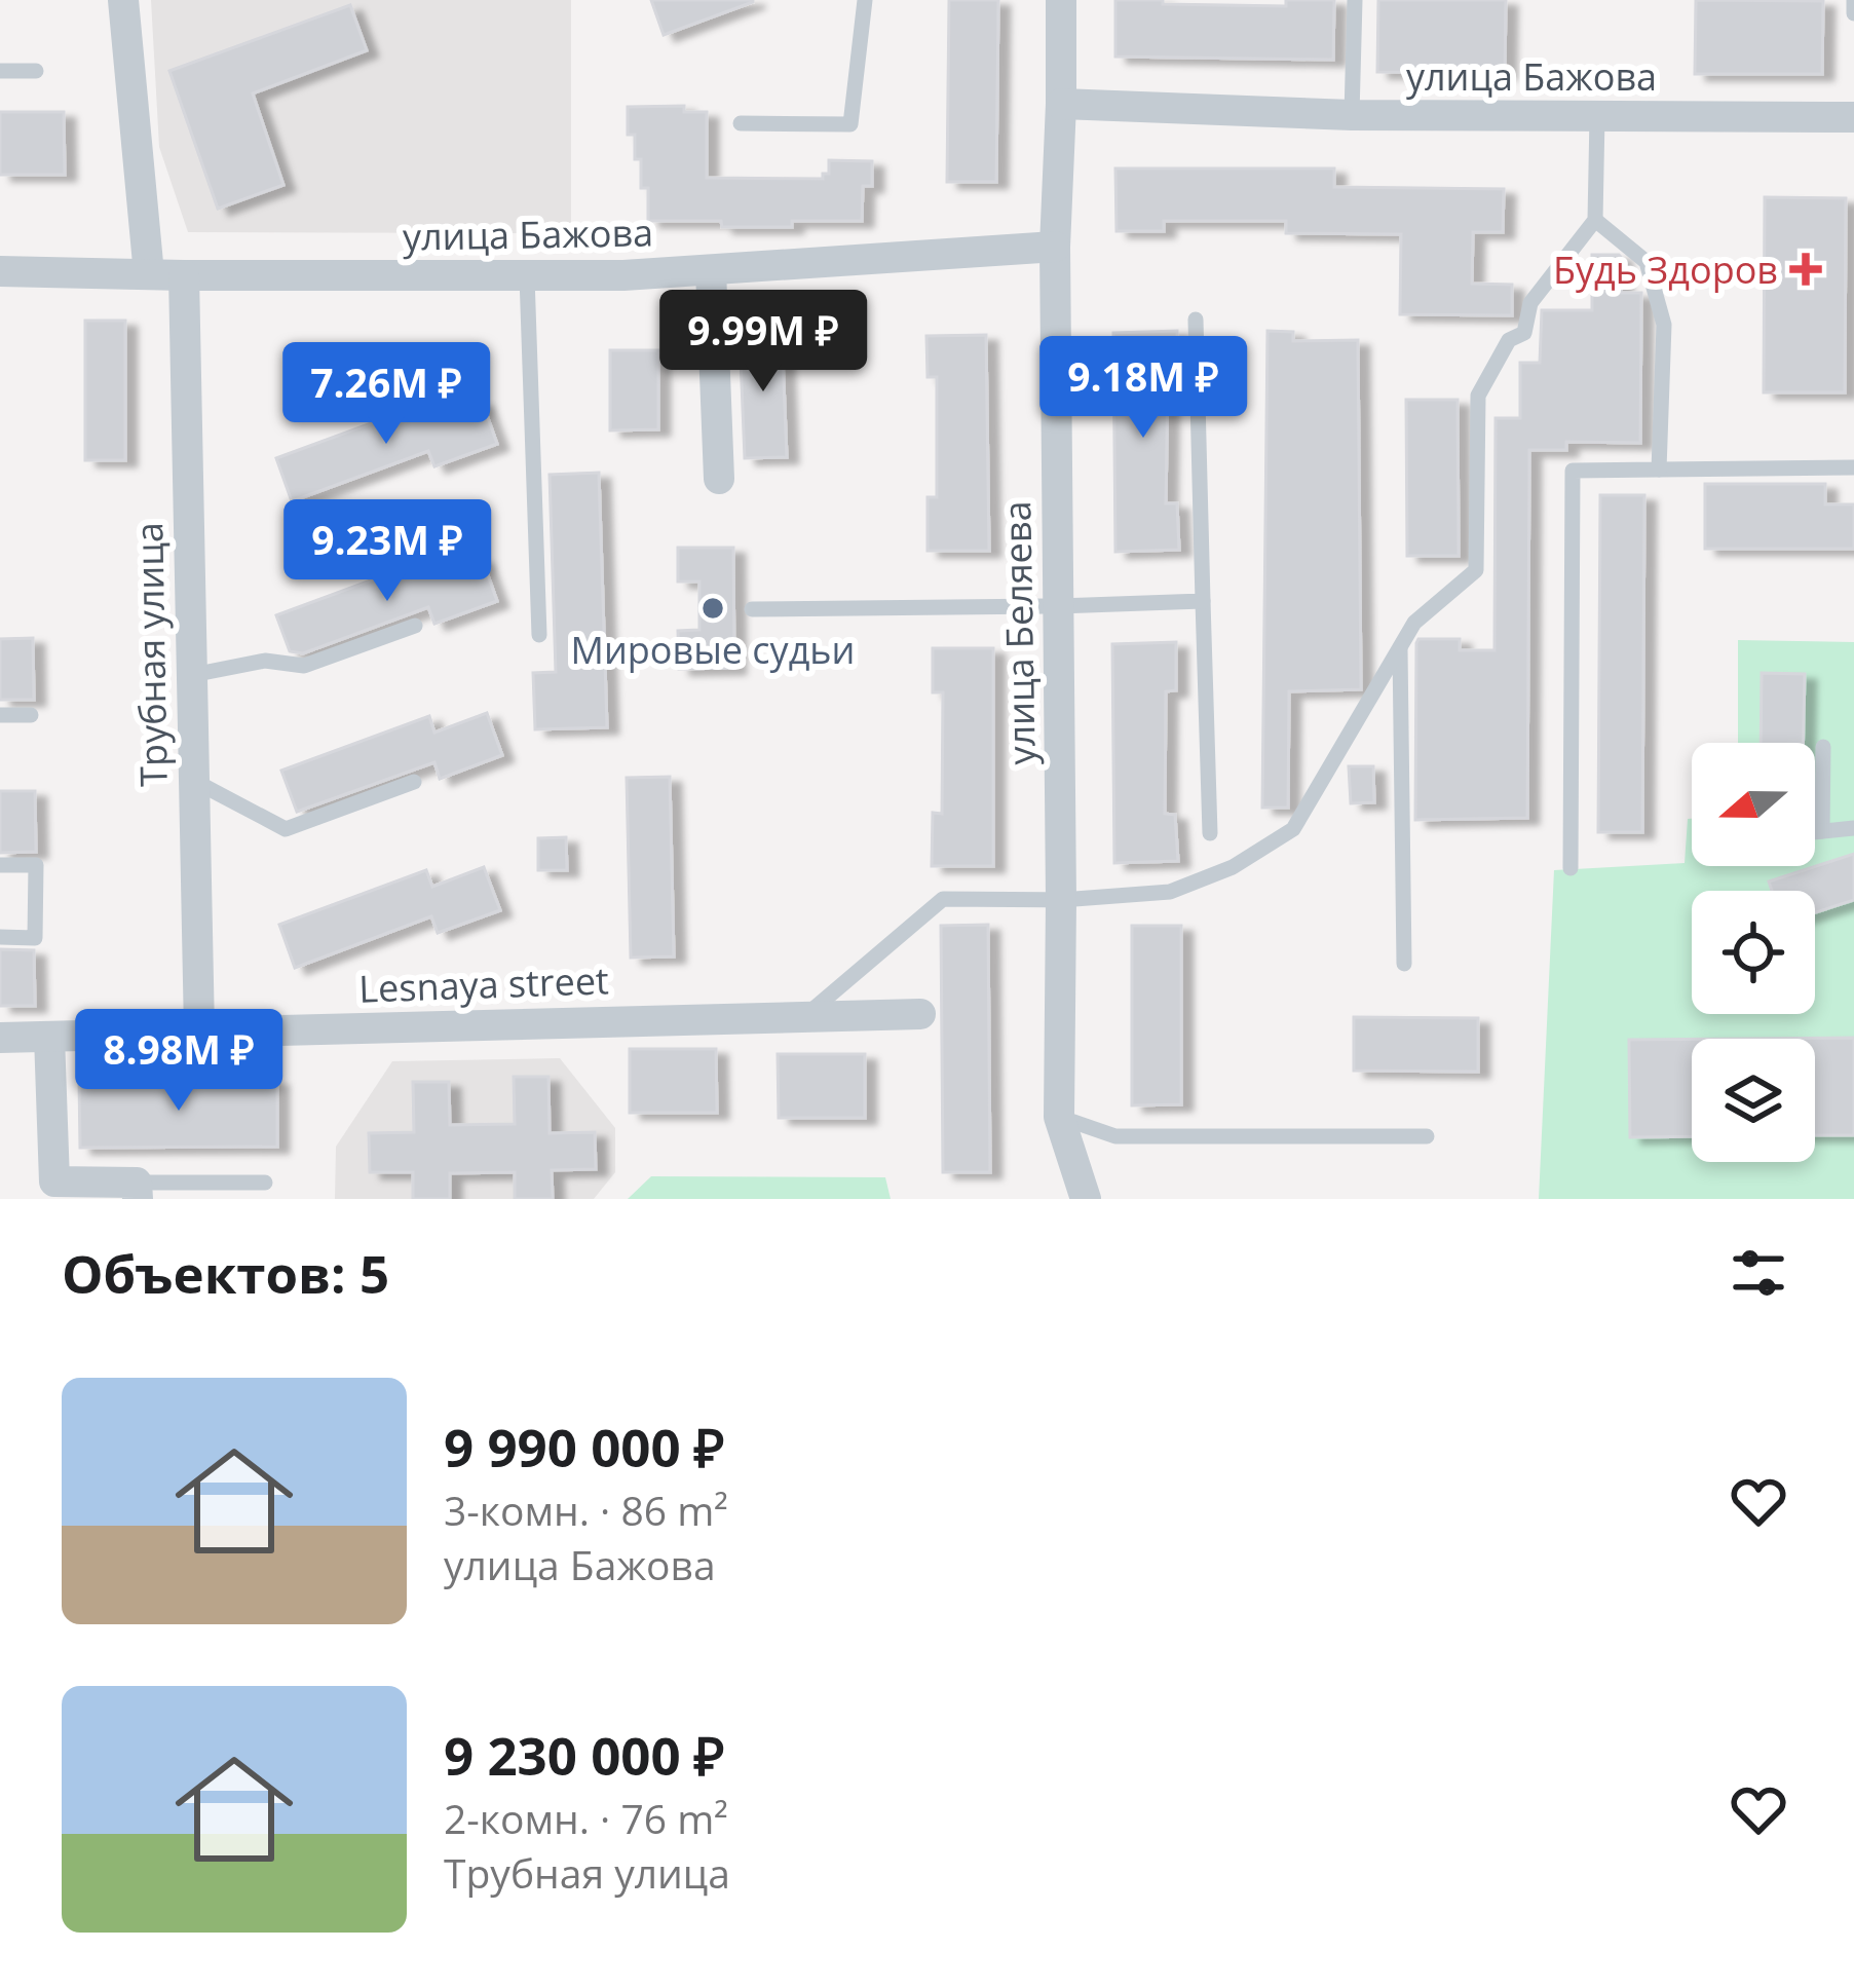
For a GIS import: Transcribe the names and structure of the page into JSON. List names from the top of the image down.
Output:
{
  "streets": {
    "street": [
      "улица Бажова",
      "улица Беляева",
      "Трубная улица",
      "Lesnaya street"
    ]
  },
  "crossings": [
    ["улица Бажова", "улица Беляева"],
    ["улица Бажова", "Трубная улица"],
    ["Трубная улица", "Lesnaya street"]
  ],
  "places": {
    "health": ["Будь Здоров"],
    "other": ["Мировые судьи"]
  },
  "north": "left",
  "page": {
    "price": [
      "9.99M ₽",
      "9.18M ₽",
      "7.26M ₽",
      "9.23M ₽",
      "8.98M ₽"
    ],
    "heading": "Объектов: 5",
    "list": [
      {
        "name": "9 990 000 ₽",
        "note": "3-комн. · 86 m² · улица Бажова"
      },
      {
        "name": "9 230 000 ₽",
        "note": "2-комн. · 76 m² · Трубная улица"
      }
    ]
  }
}
